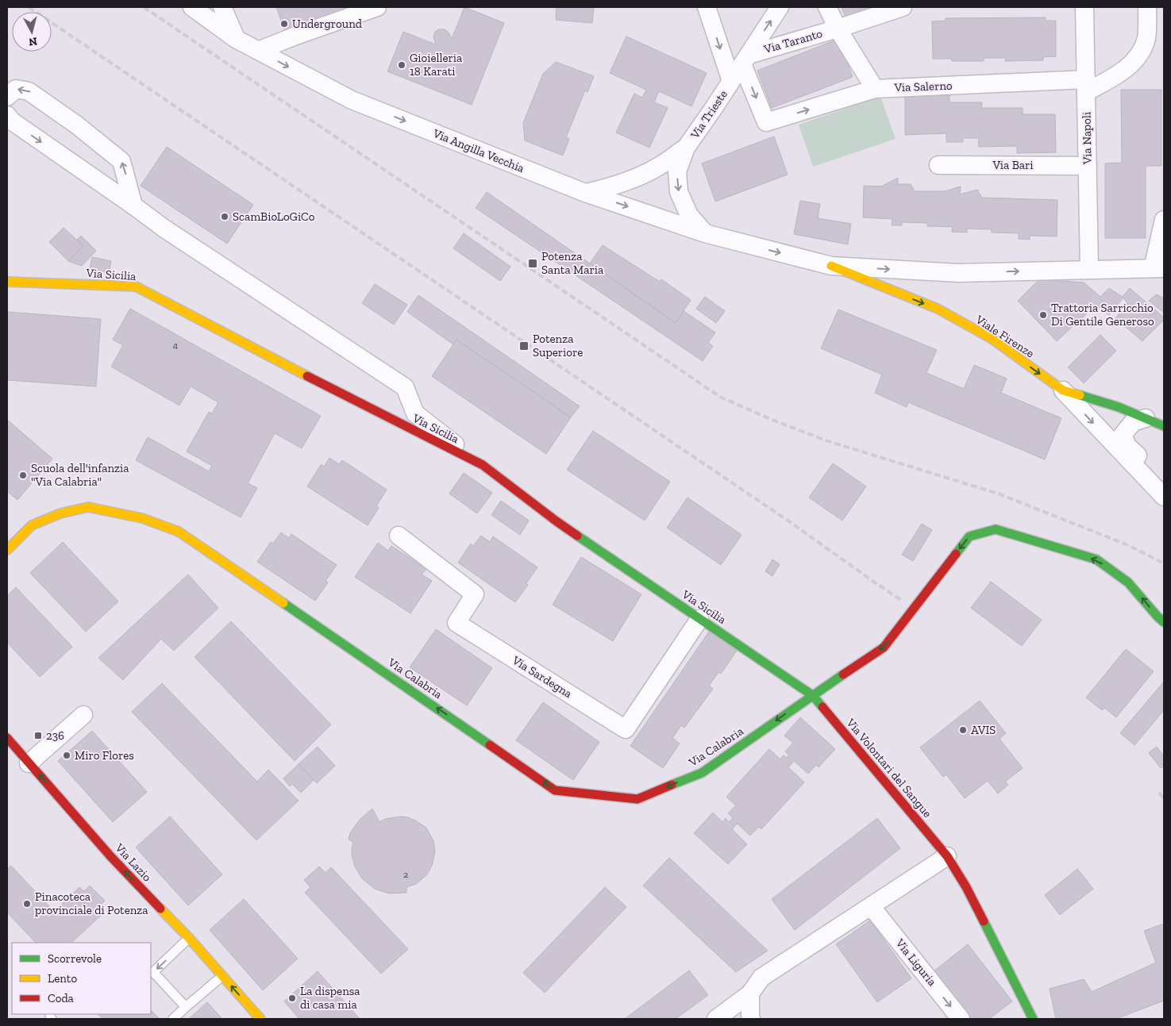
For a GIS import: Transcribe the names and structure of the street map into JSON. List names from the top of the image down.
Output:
{
  "streets": {
    "street": [
      "Via Taranto",
      "Via Salerno",
      "Via Trieste",
      "Via Napoli",
      "Via Angilla Vecchia",
      "Via Bari",
      "Via Sicilia",
      "Viale Firenze",
      "Via Sardegna",
      "Via Calabria",
      "Via Volontari del Sangue",
      "Via Lazio",
      "Via Liguria"
    ]
  },
  "crossings": [
    ["Via Taranto", "Via Salerno"],
    ["Via Taranto", "Via Trieste"],
    ["Via Salerno", "Via Trieste"],
    ["Via Salerno", "Via Napoli"],
    ["Via Napoli", "Via Angilla Vecchia"],
    ["Via Napoli", "Via Bari"],
    ["Via Angilla Vecchia", "Viale Firenze"],
    ["Via Sicilia", "Via Sardegna"],
    ["Via Sicilia", "Via Calabria"],
    ["Via Sicilia", "Via Volontari del Sangue"],
    ["Via Calabria", "Via Volontari del Sangue"]
  ],
  "one_way": [
    "Via Trieste",
    "Via Angilla Vecchia",
    "Viale Firenze",
    "Via Calabria",
    "Via Lazio",
    "Via Liguria"
  ],
  "places": {
    "other": [
      "Underground",
      "Gioielleria 18 Karati",
      "ScamBioLoGiCo",
      "Trattoria Sarricchio Di Gentile Generoso",
      "Scuola dell'infanzia \"Via Calabria\"",
      "AVIS",
      "Miro Flores",
      "Pinacoteca provinciale di Potenza",
      "La dispensa di casa mia"
    ],
    "transit": ["Potenza Santa Maria", "Potenza Superiore", "236"]
  },
  "house_numbers": ["4", "2"],
  "legend": ["Scorrevole", "Lento", "Coda"],
  "north": "bottom"
}
